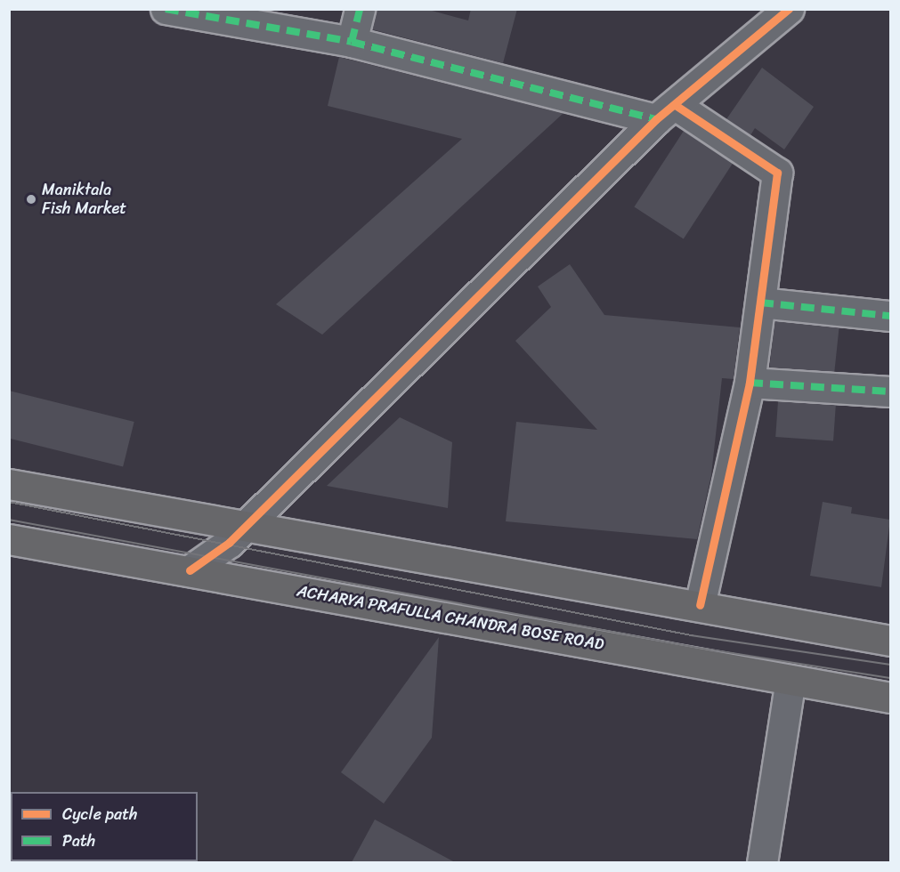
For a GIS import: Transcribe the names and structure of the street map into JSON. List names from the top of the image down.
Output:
{
  "streets": {
    "main road": ["ACHARYA PRAFULLA CHANDRA BOSE ROAD"]
  },
  "places": ["Maniktala Fish Market"],
  "legend": ["Cycle path", "Path"]
}
